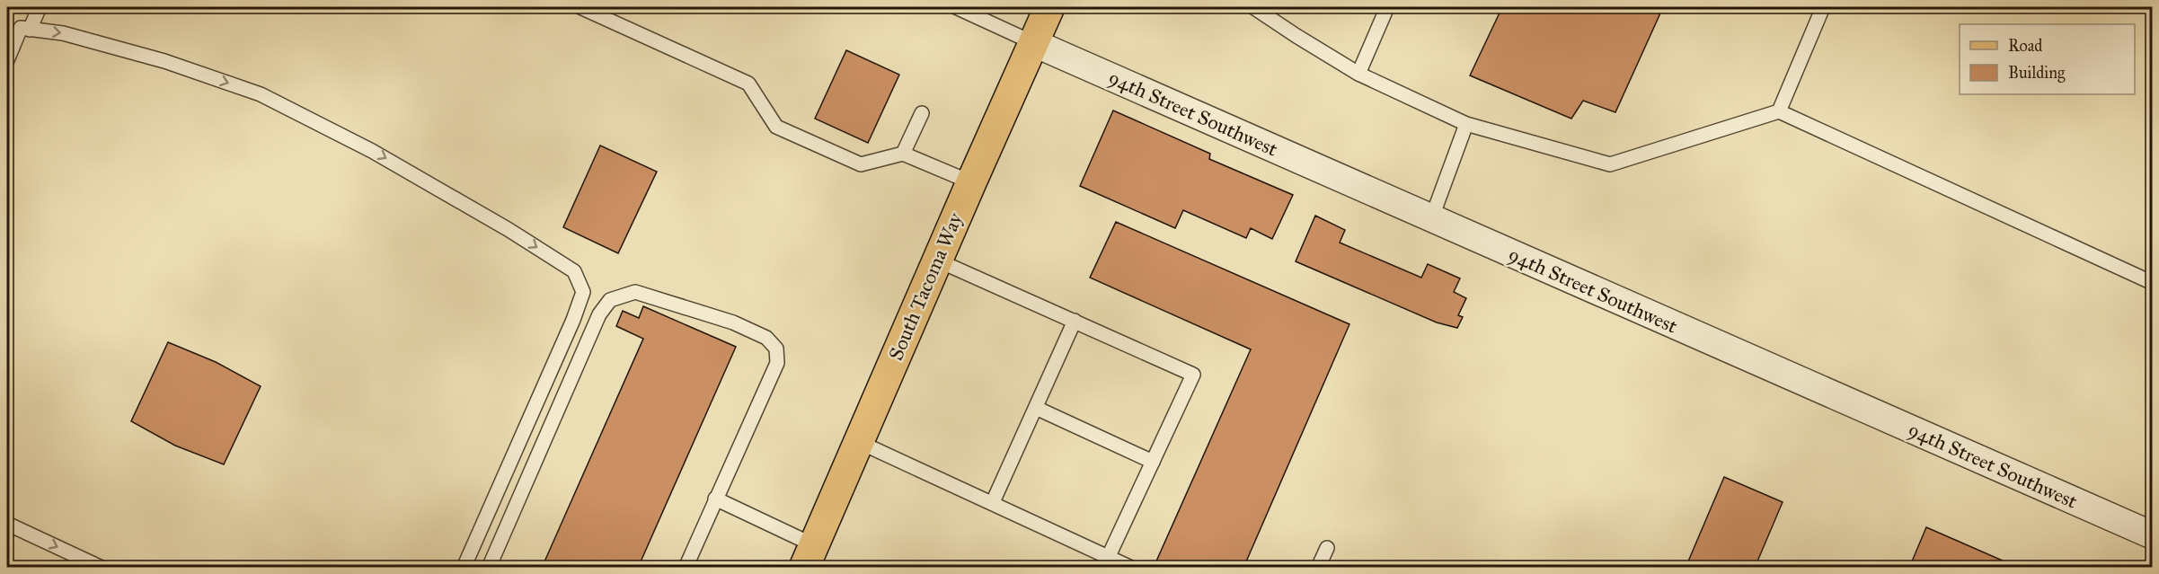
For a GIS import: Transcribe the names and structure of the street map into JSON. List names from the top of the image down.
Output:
{
  "streets": {
    "main road": ["South Tacoma Way"],
    "street": ["94th Street Southwest"]
  },
  "crossings": [
    ["94th Street Southwest", "South Tacoma Way"]
  ],
  "legend": ["Road", "Building"]
}
